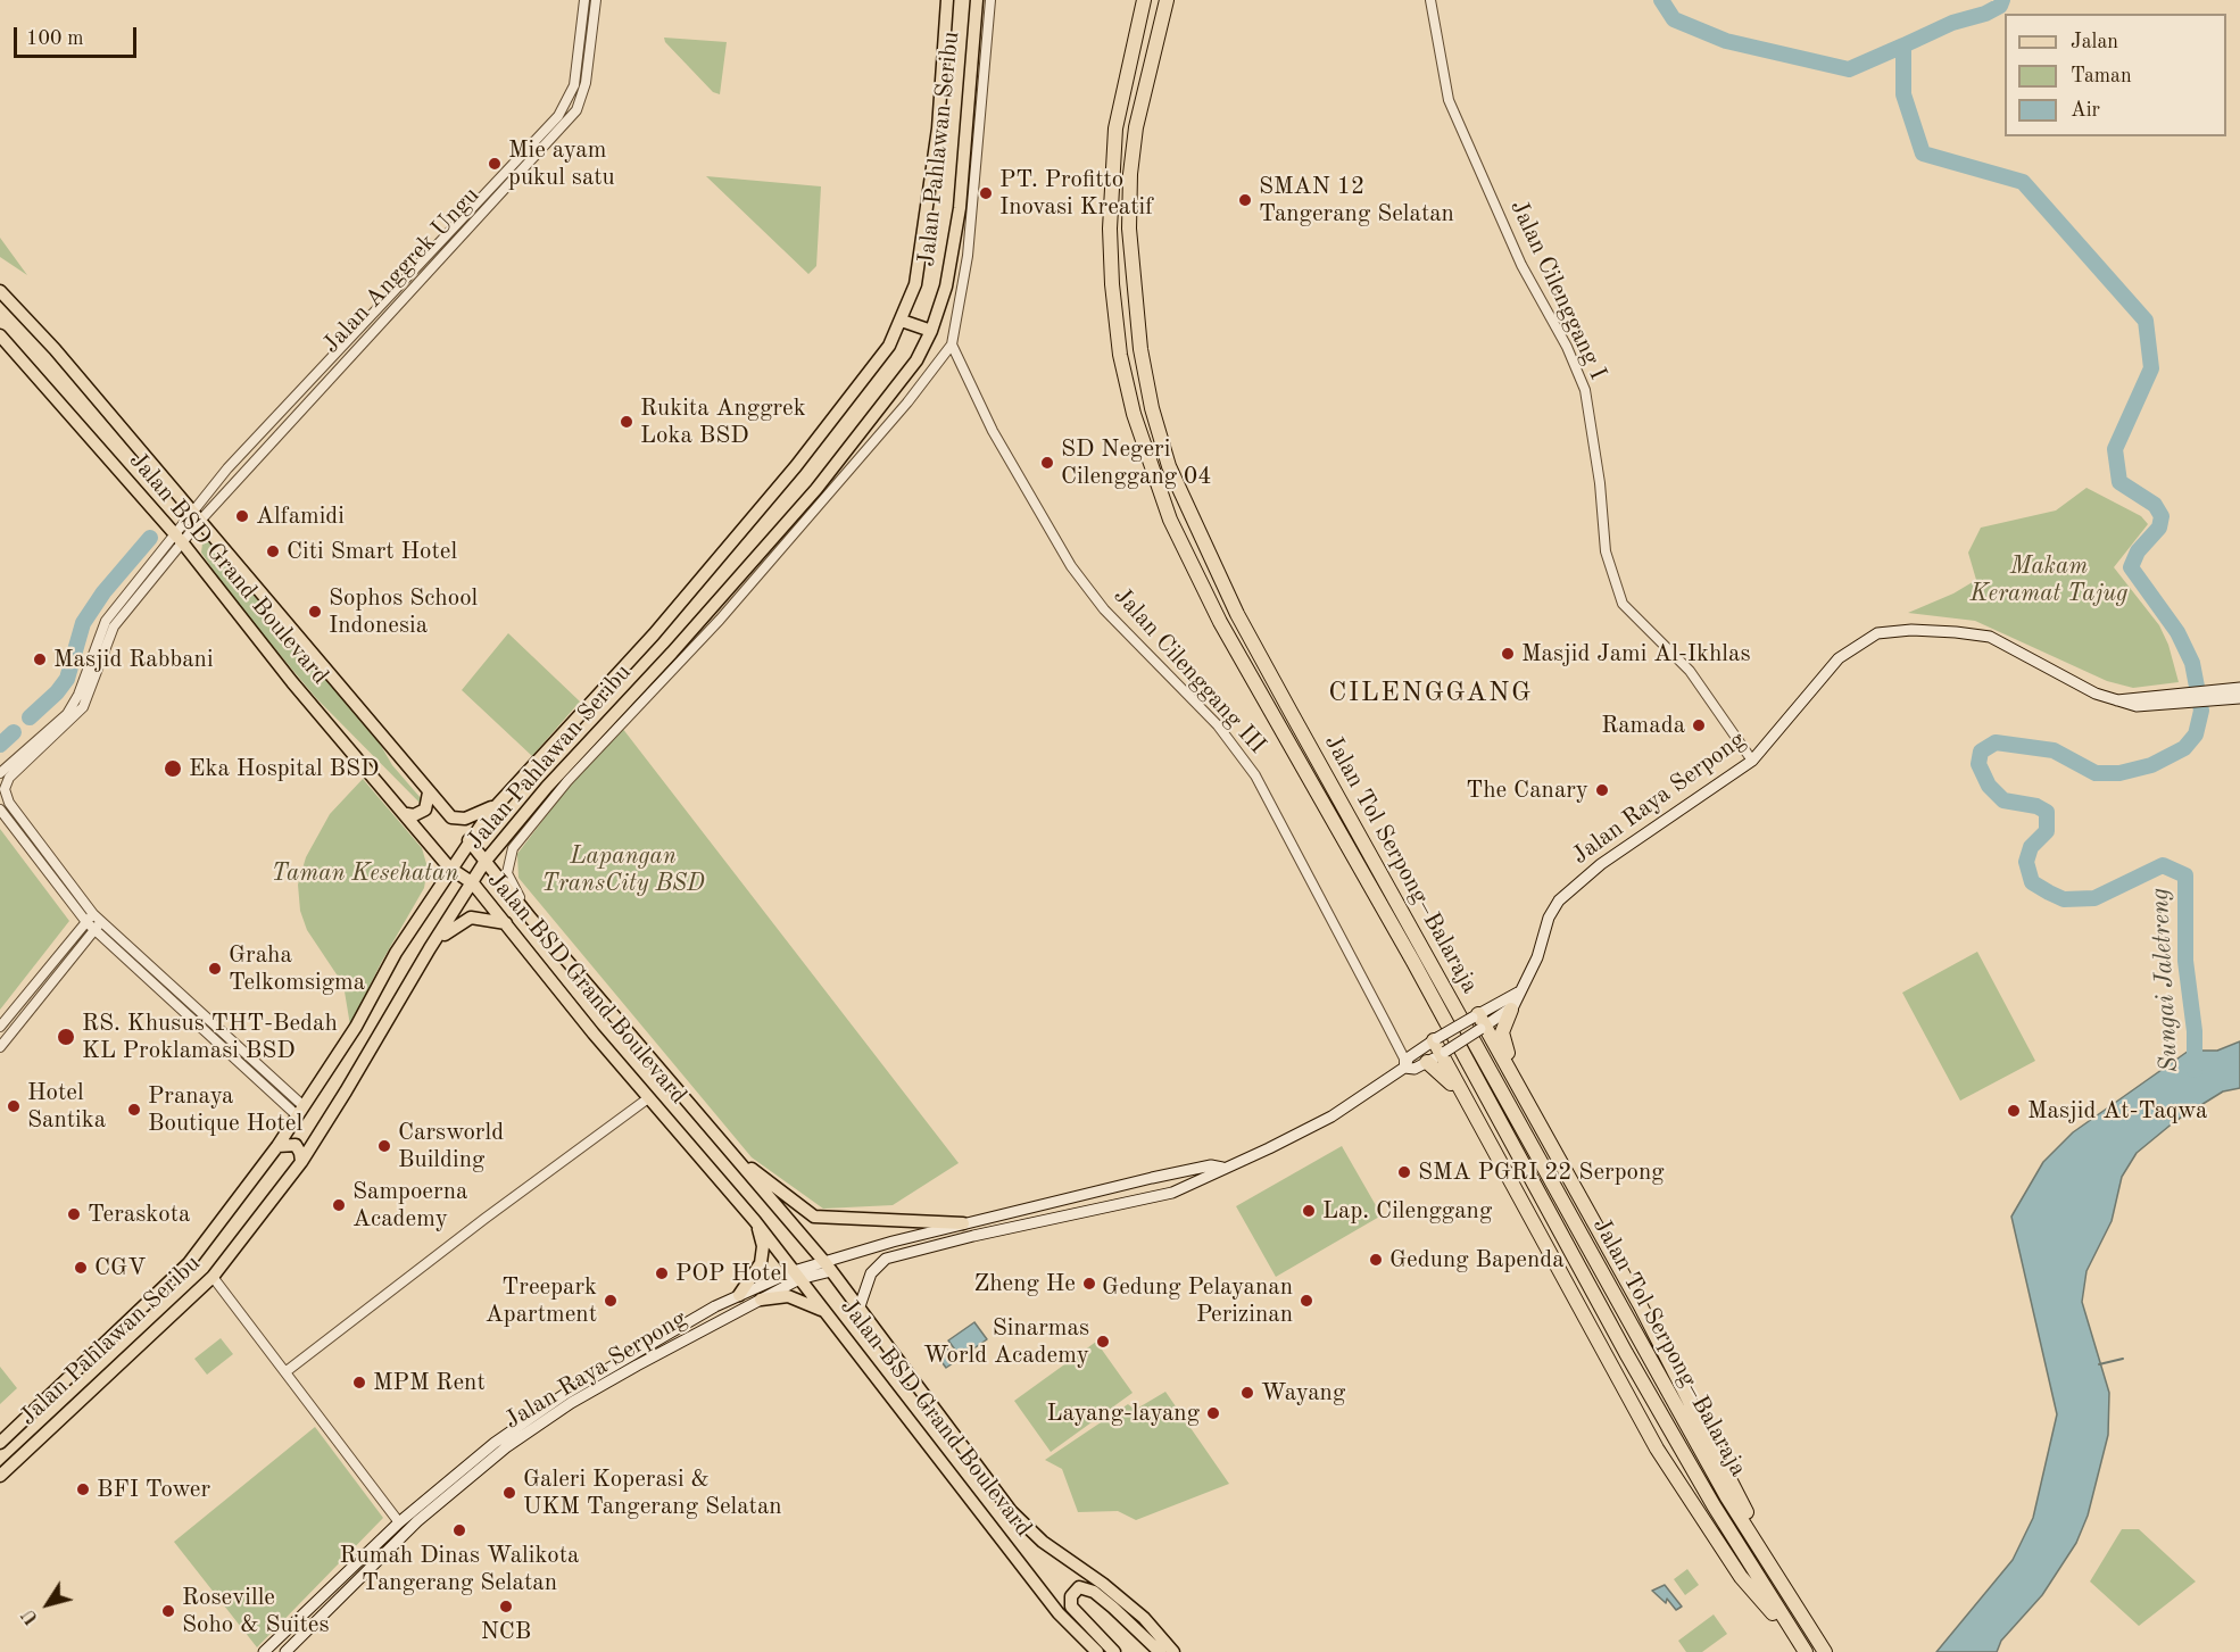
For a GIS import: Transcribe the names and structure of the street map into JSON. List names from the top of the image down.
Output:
{
  "streets": {
    "highway": ["Jalan Tol Serpong–Balaraja"],
    "main road": ["Jalan Pahlawan Seribu", "Jalan BSD Grand Boulevard", "Jalan Raya Serpong"],
    "street": ["Jalan Anggrek Ungu", "Jalan Cilenggang I", "Jalan Cilenggang III"]
  },
  "crossings": [
    ["Jalan Pahlawan Seribu", "Jalan BSD Grand Boulevard"],
    ["Jalan Anggrek Ungu", "Jalan BSD Grand Boulevard"],
    ["Jalan Cilenggang I", "Jalan Raya Serpong"],
    ["Jalan BSD Grand Boulevard", "Jalan Raya Serpong"]
  ],
  "districts": ["CILENGGANG"],
  "water": ["Sungai Jaletreng"],
  "parks": ["Makam Keramat Tajug", "Lapangan TransCity BSD", "Taman Kesehatan"],
  "places": [
    "Mie ayam pukul satu",
    "PT. Profitto Inovasi Kreatif",
    "SMAN 12 Tangerang Selatan",
    "Rukita Anggrek Loka BSD",
    "SD Negeri Cilenggang 04",
    "Alfamidi",
    "Citi Smart Hotel",
    "Sophos School Indonesia",
    "Masjid Jami Al-Ikhlas",
    "Masjid Rabbani",
    "Ramada",
    "Eka Hospital BSD",
    "The Canary",
    "Graha Telkomsigma",
    "RS. Khusus THT-Bedah KL Proklamasi BSD",
    "Hotel Santika",
    "Pranaya Boutique Hotel",
    "Masjid At-Taqwa",
    "Carsworld Building",
    "SMA PGRI 22 Serpong",
    "Sampoerna Academy",
    "Lap. Cilenggang",
    "Teraskota",
    "Gedung Bapenda",
    "CGV",
    "POP Hotel",
    "Zheng He",
    "Treepark Apartment",
    "Gedung Pelayanan Perizinan",
    "Sinarmas World Academy",
    "MPM Rent",
    "Wayang",
    "Layang-layang",
    "BFI Tower",
    "Galeri Koperasi & UKM Tangerang Selatan",
    "Rumah Dinas Walikota Tangerang Selatan",
    "NCB",
    "Roseville Soho & Suites"
  ],
  "legend": ["Jalan", "Taman", "Air"],
  "scale_bar": "100 m",
  "north": "bottom left"
}
